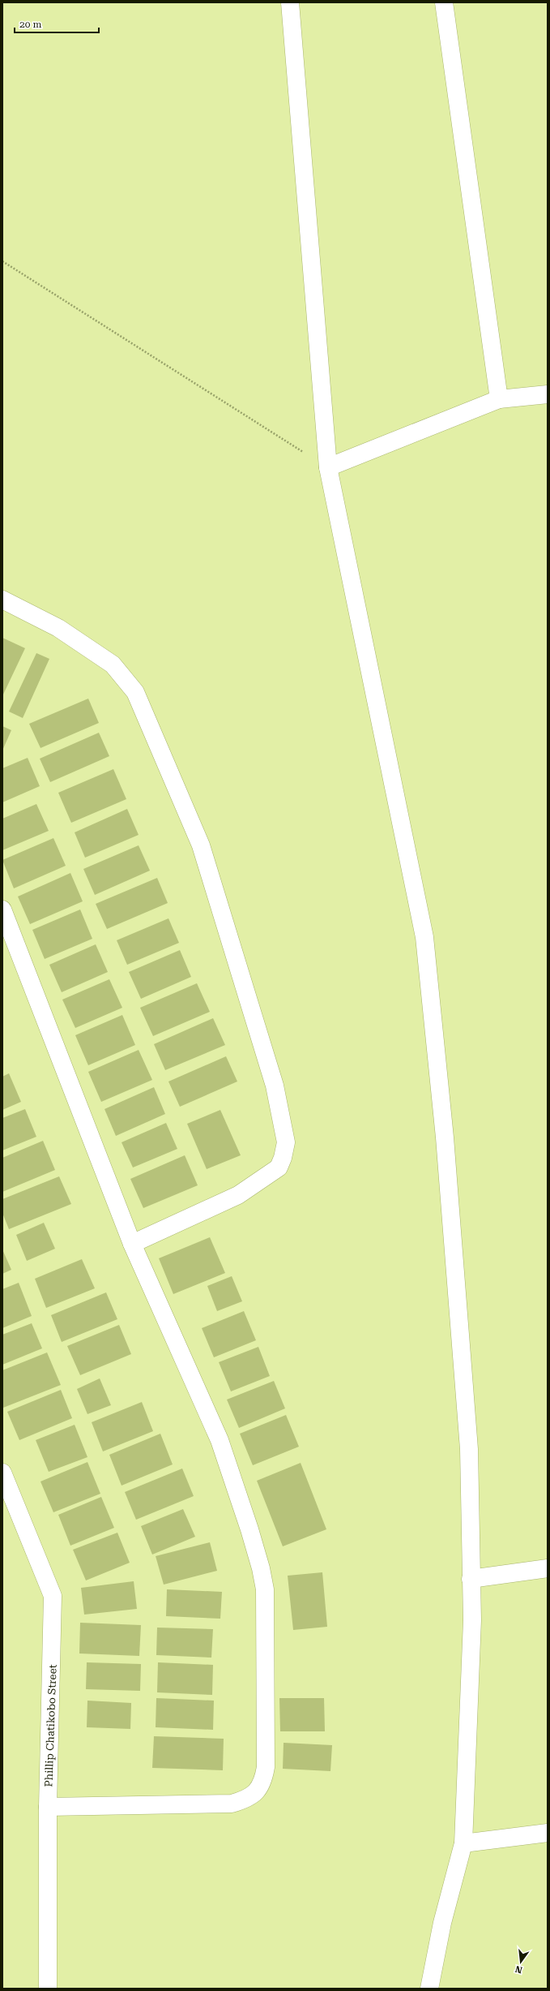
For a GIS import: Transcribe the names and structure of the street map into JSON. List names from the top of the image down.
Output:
{
  "streets": {
    "street": ["Phillip Chatikobo Street"]
  },
  "scale_bar": "20 m",
  "north": "bottom"
}
